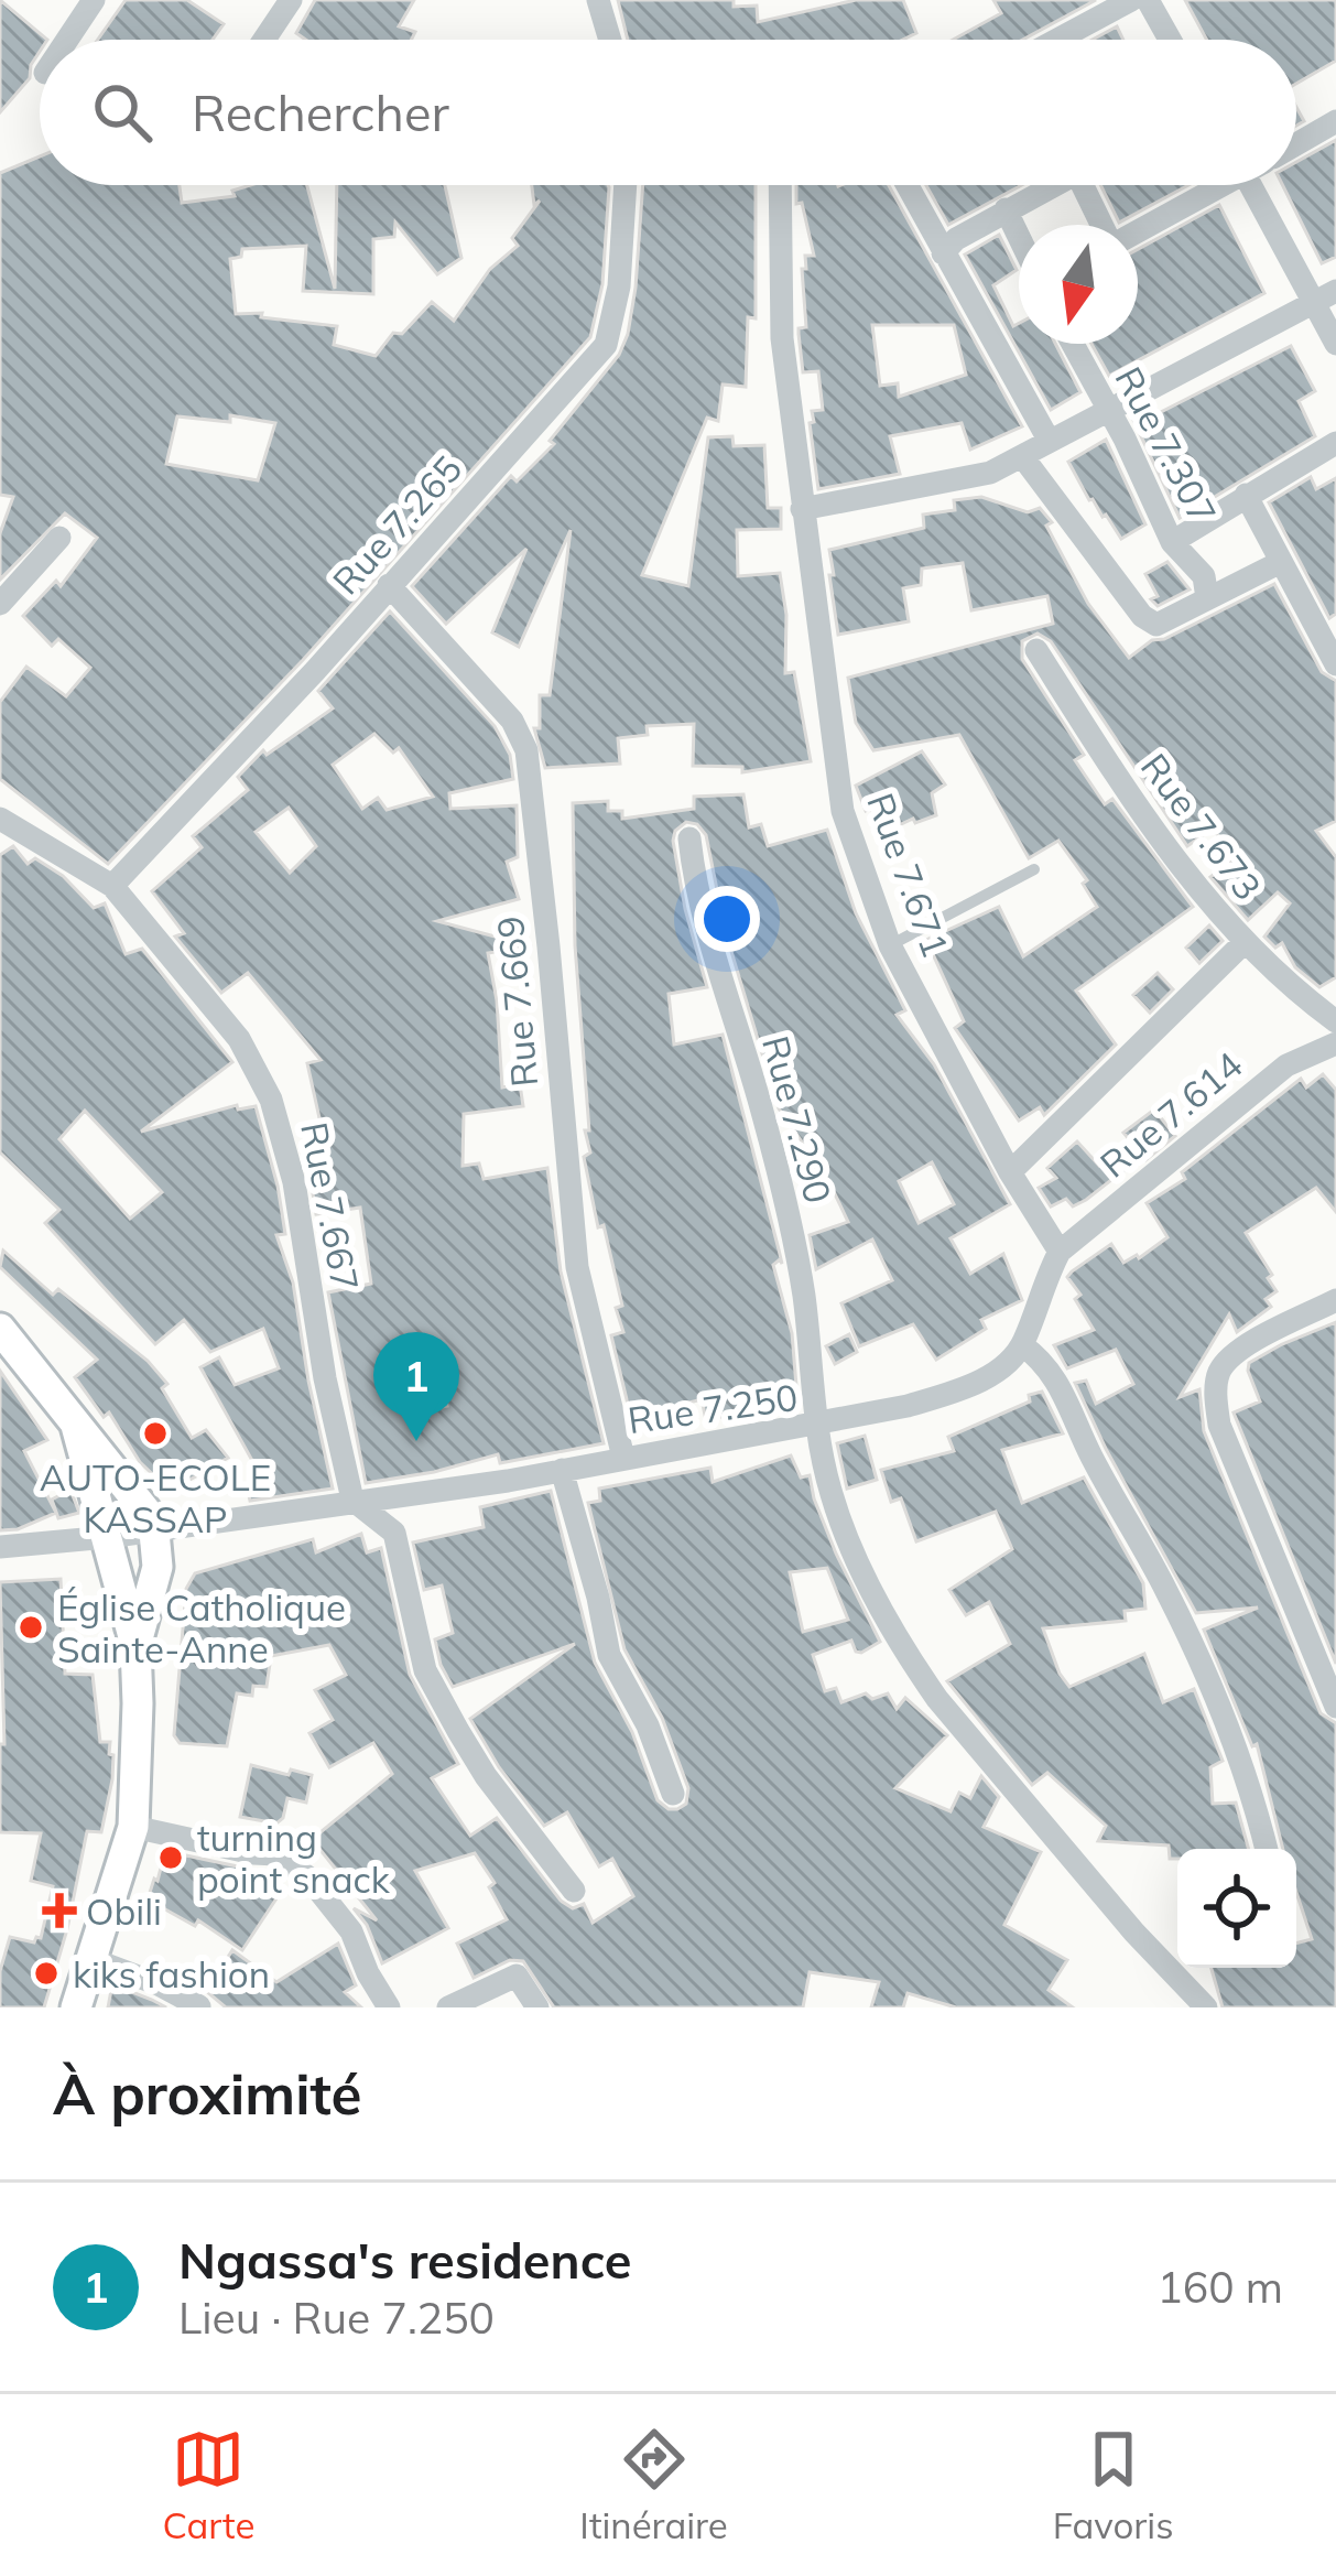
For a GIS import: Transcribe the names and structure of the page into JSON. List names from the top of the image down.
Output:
{
  "streets": {
    "street": [
      "Rue 7.307",
      "Rue 7.265",
      "Rue 7.673",
      "Rue 7.671",
      "Rue 7.669",
      "Rue 7.614",
      "Rue 7.290",
      "Rue 7.667",
      "Rue 7.250"
    ]
  },
  "crossings": [
    ["Rue 7.265", "Rue 7.669"],
    ["Rue 7.265", "Rue 7.667"],
    ["Rue 7.671", "Rue 7.614"],
    ["Rue 7.669", "Rue 7.250"],
    ["Rue 7.290", "Rue 7.250"],
    ["Rue 7.667", "Rue 7.250"]
  ],
  "places": {
    "other": [
      "AUTO-ECOLE KASSAP",
      "Église Catholique Sainte-Anne",
      "turning point snack",
      "kiks fashion"
    ],
    "health": ["Obili"]
  },
  "north": "bottom",
  "page": {
    "search": "Rechercher",
    "pins": "1",
    "heading": "À proximité",
    "list": [
      {
        "mark": "1",
        "name": "Ngassa's residence",
        "note": "Lieu · Rue 7.250",
        "value": "160 m"
      }
    ],
    "nav": ["Carte", "Itinéraire", "Favoris"]
  }
}
